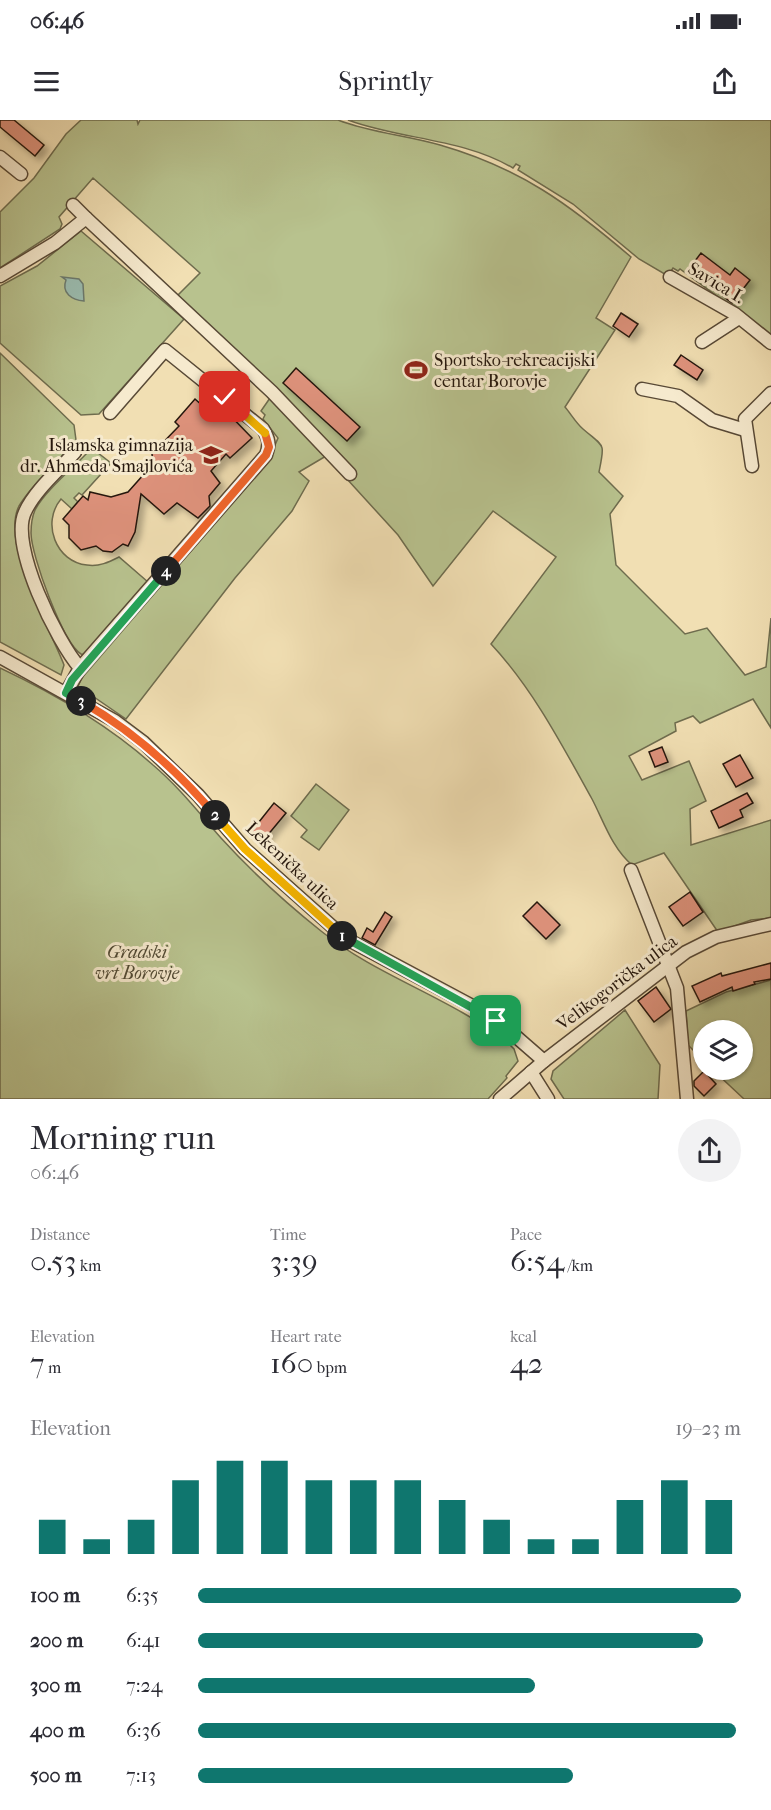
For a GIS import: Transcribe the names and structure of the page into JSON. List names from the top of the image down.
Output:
{
  "streets": {
    "street": ["Savica I.", "Lekenička ulica", "Velikogorička ulica"]
  },
  "crossings": [
    ["Lekenička ulica", "Velikogorička ulica"]
  ],
  "parks": ["Gradski vrt Borovje"],
  "places": {
    "sports": ["Sportsko-rekreacijski centar Borovje"],
    "school or university": ["Islamska gimnazija dr. Ahmeda Smajlovića"]
  },
  "page": {
    "status": "06:46",
    "header": "Sprintly",
    "pins": [
      "4",
      "3",
      "2",
      "1"
    ],
    "heading": ["Morning run", "06:46"],
    "stats": [
      ["Distance", "0.53 km"],
      ["Time", "3:39"],
      ["Pace", "6:54 /km"],
      ["Elevation", "7 m"],
      ["Heart rate", "160 bpm"],
      ["kcal", "42"]
    ],
    "chart": ["Elevation", "19–23 m"],
    "list": [
      {
        "name": "100 m",
        "note": "6:35"
      },
      {
        "name": "200 m",
        "note": "6:41"
      },
      {
        "name": "300 m",
        "note": "7:24"
      },
      {
        "name": "400 m",
        "note": "6:36"
      },
      {
        "name": "500 m",
        "note": "7:13"
      }
    ]
  }
}
